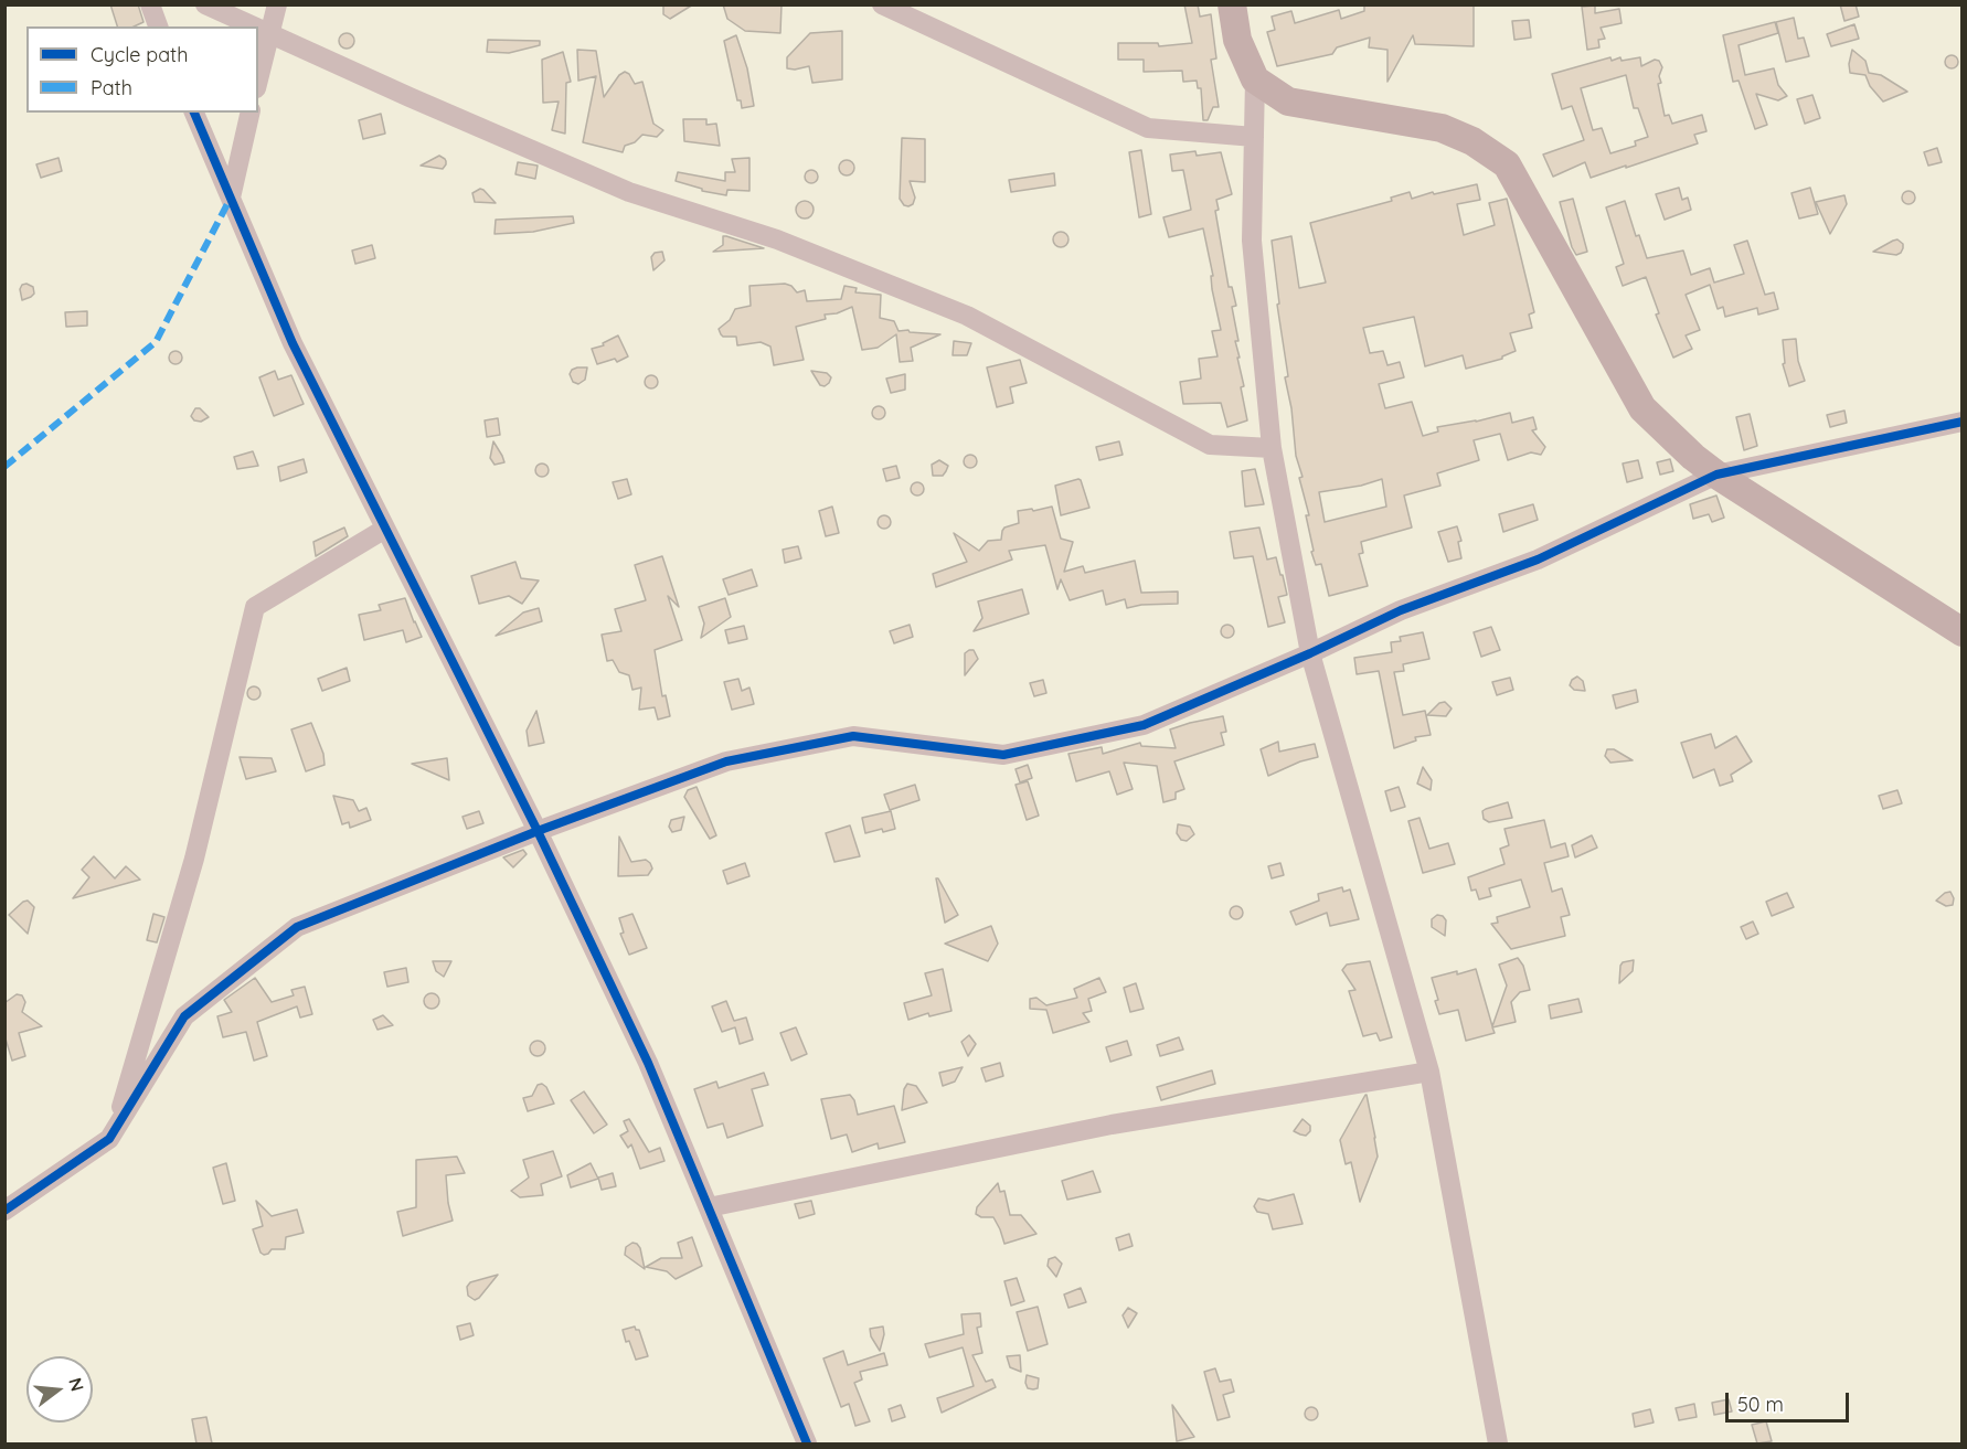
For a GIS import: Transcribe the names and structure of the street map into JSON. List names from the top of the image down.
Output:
{
  "legend": ["Cycle path", "Path"],
  "scale_bar": "50 m",
  "north": "right"
}
